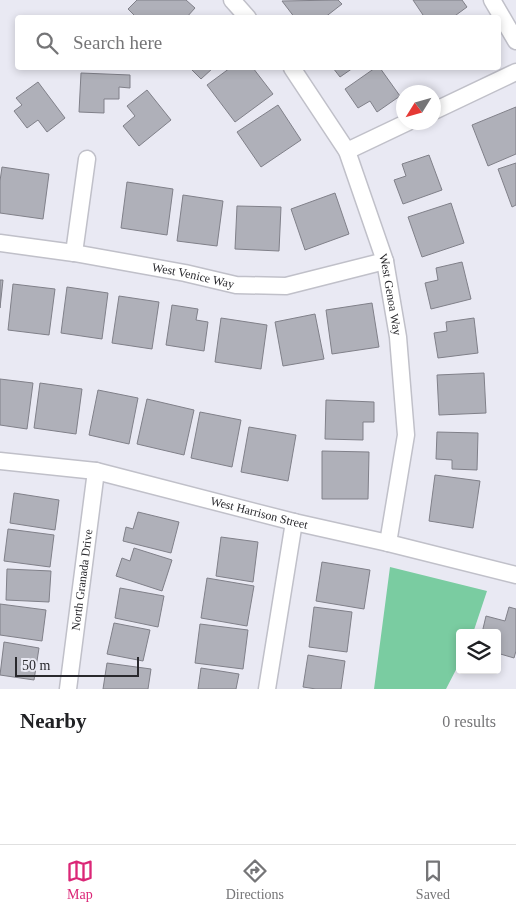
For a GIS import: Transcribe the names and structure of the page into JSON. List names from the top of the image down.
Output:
{
  "streets": {
    "street": [
      "West Venice Way",
      "West Genoa Way",
      "West Harrison Street",
      "North Granada Drive"
    ]
  },
  "crossings": [
    ["West Venice Way", "West Genoa Way"],
    ["West Genoa Way", "West Harrison Street"],
    ["West Harrison Street", "North Granada Drive"]
  ],
  "scale_bar": "50 m",
  "north": "bottom left",
  "page": {
    "search": "Search here",
    "scale": "50 m",
    "heading": ["Nearby", "0 results"],
    "nav": ["Map", "Directions", "Saved"]
  }
}
